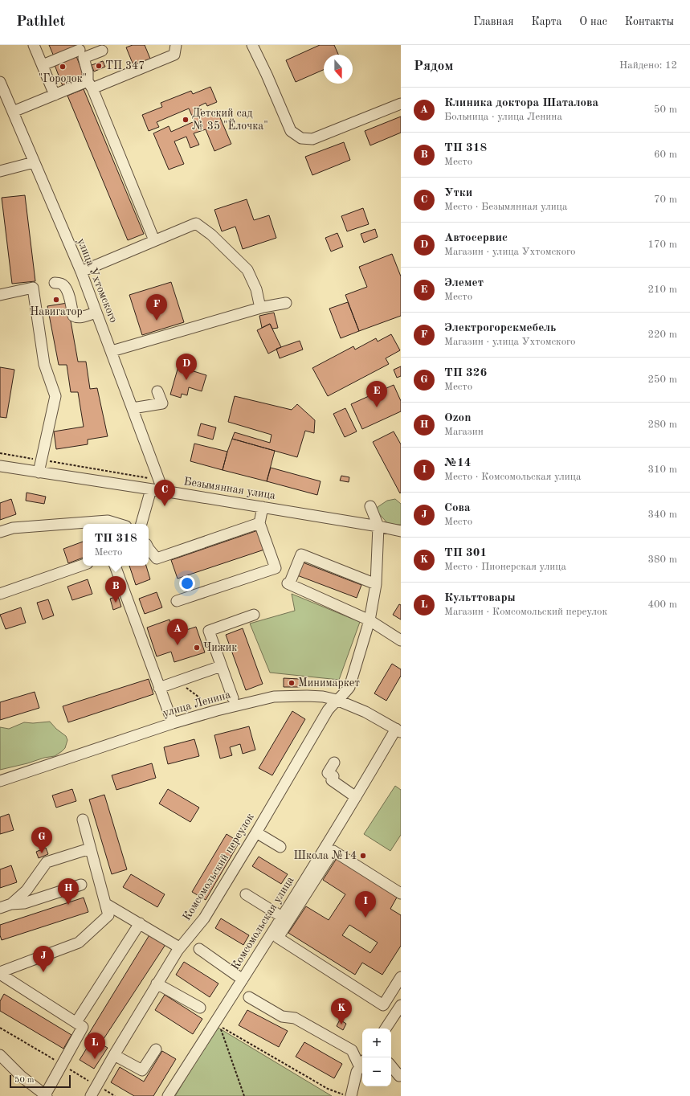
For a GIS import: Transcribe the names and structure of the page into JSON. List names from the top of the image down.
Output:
{
  "streets": {
    "street": [
      "улица Ухтомского",
      "Безымянная улица",
      "улица Ленина",
      "Комсомольский переулок",
      "Комсомольская улица"
    ]
  },
  "crossings": [
    ["улица Ухтомского", "Безымянная улица"],
    ["Безымянная улица", "Комсомольский переулок"],
    ["улица Ленина", "Комсомольский переулок"],
    ["улица Ленина", "Комсомольская улица"]
  ],
  "places": [
    "ТП 347",
    "\"Городок\"",
    "Детский сад № 35 \"Ёлочка\"",
    "Навигатор",
    "Чижик",
    "Минимаркет",
    "Школа №14"
  ],
  "scale_bar": "50 m",
  "north": "bottom",
  "page": {
    "header": "Pathlet",
    "nav": [
      "Главная",
      "Карта",
      "О нас",
      "Контакты"
    ],
    "heading": ["Рядом", "Найдено: 12"],
    "list": [
      {
        "mark": "A",
        "name": "Клиника доктора Шаталова",
        "note": "Больница · улица Ленина",
        "value": "50 m"
      },
      {
        "mark": "B",
        "name": "ТП 318",
        "note": "Место",
        "value": "60 m"
      },
      {
        "mark": "C",
        "name": "Утки",
        "note": "Место · Безымянная улица",
        "value": "70 m"
      },
      {
        "mark": "D",
        "name": "Автосервис",
        "note": "Магазин · улица Ухтомского",
        "value": "170 m"
      },
      {
        "mark": "E",
        "name": "Элемет",
        "note": "Место",
        "value": "210 m"
      },
      {
        "mark": "F",
        "name": "Электрогорскмебель",
        "note": "Магазин · улица Ухтомского",
        "value": "220 m"
      },
      {
        "mark": "G",
        "name": "ТП 326",
        "note": "Место",
        "value": "250 m"
      },
      {
        "mark": "H",
        "name": "Ozon",
        "note": "Магазин",
        "value": "280 m"
      },
      {
        "mark": "I",
        "name": "№14",
        "note": "Место · Комсомольская улица",
        "value": "310 m"
      },
      {
        "mark": "J",
        "name": "Сова",
        "note": "Место",
        "value": "340 m"
      },
      {
        "mark": "K",
        "name": "ТП 301",
        "note": "Место · Пионерская улица",
        "value": "380 m"
      },
      {
        "mark": "L",
        "name": "Культтовары",
        "note": "Магазин · Комсомольский переулок",
        "value": "400 m"
      }
    ],
    "pins": [
      "F",
      "D",
      "E",
      "C",
      "B",
      "A",
      "G",
      "H",
      "I",
      "J",
      "K",
      "L"
    ],
    "popup": ["ТП 318", "Место"],
    "map_buttons": ["+", "−"],
    "scale": "50 m"
  }
}
